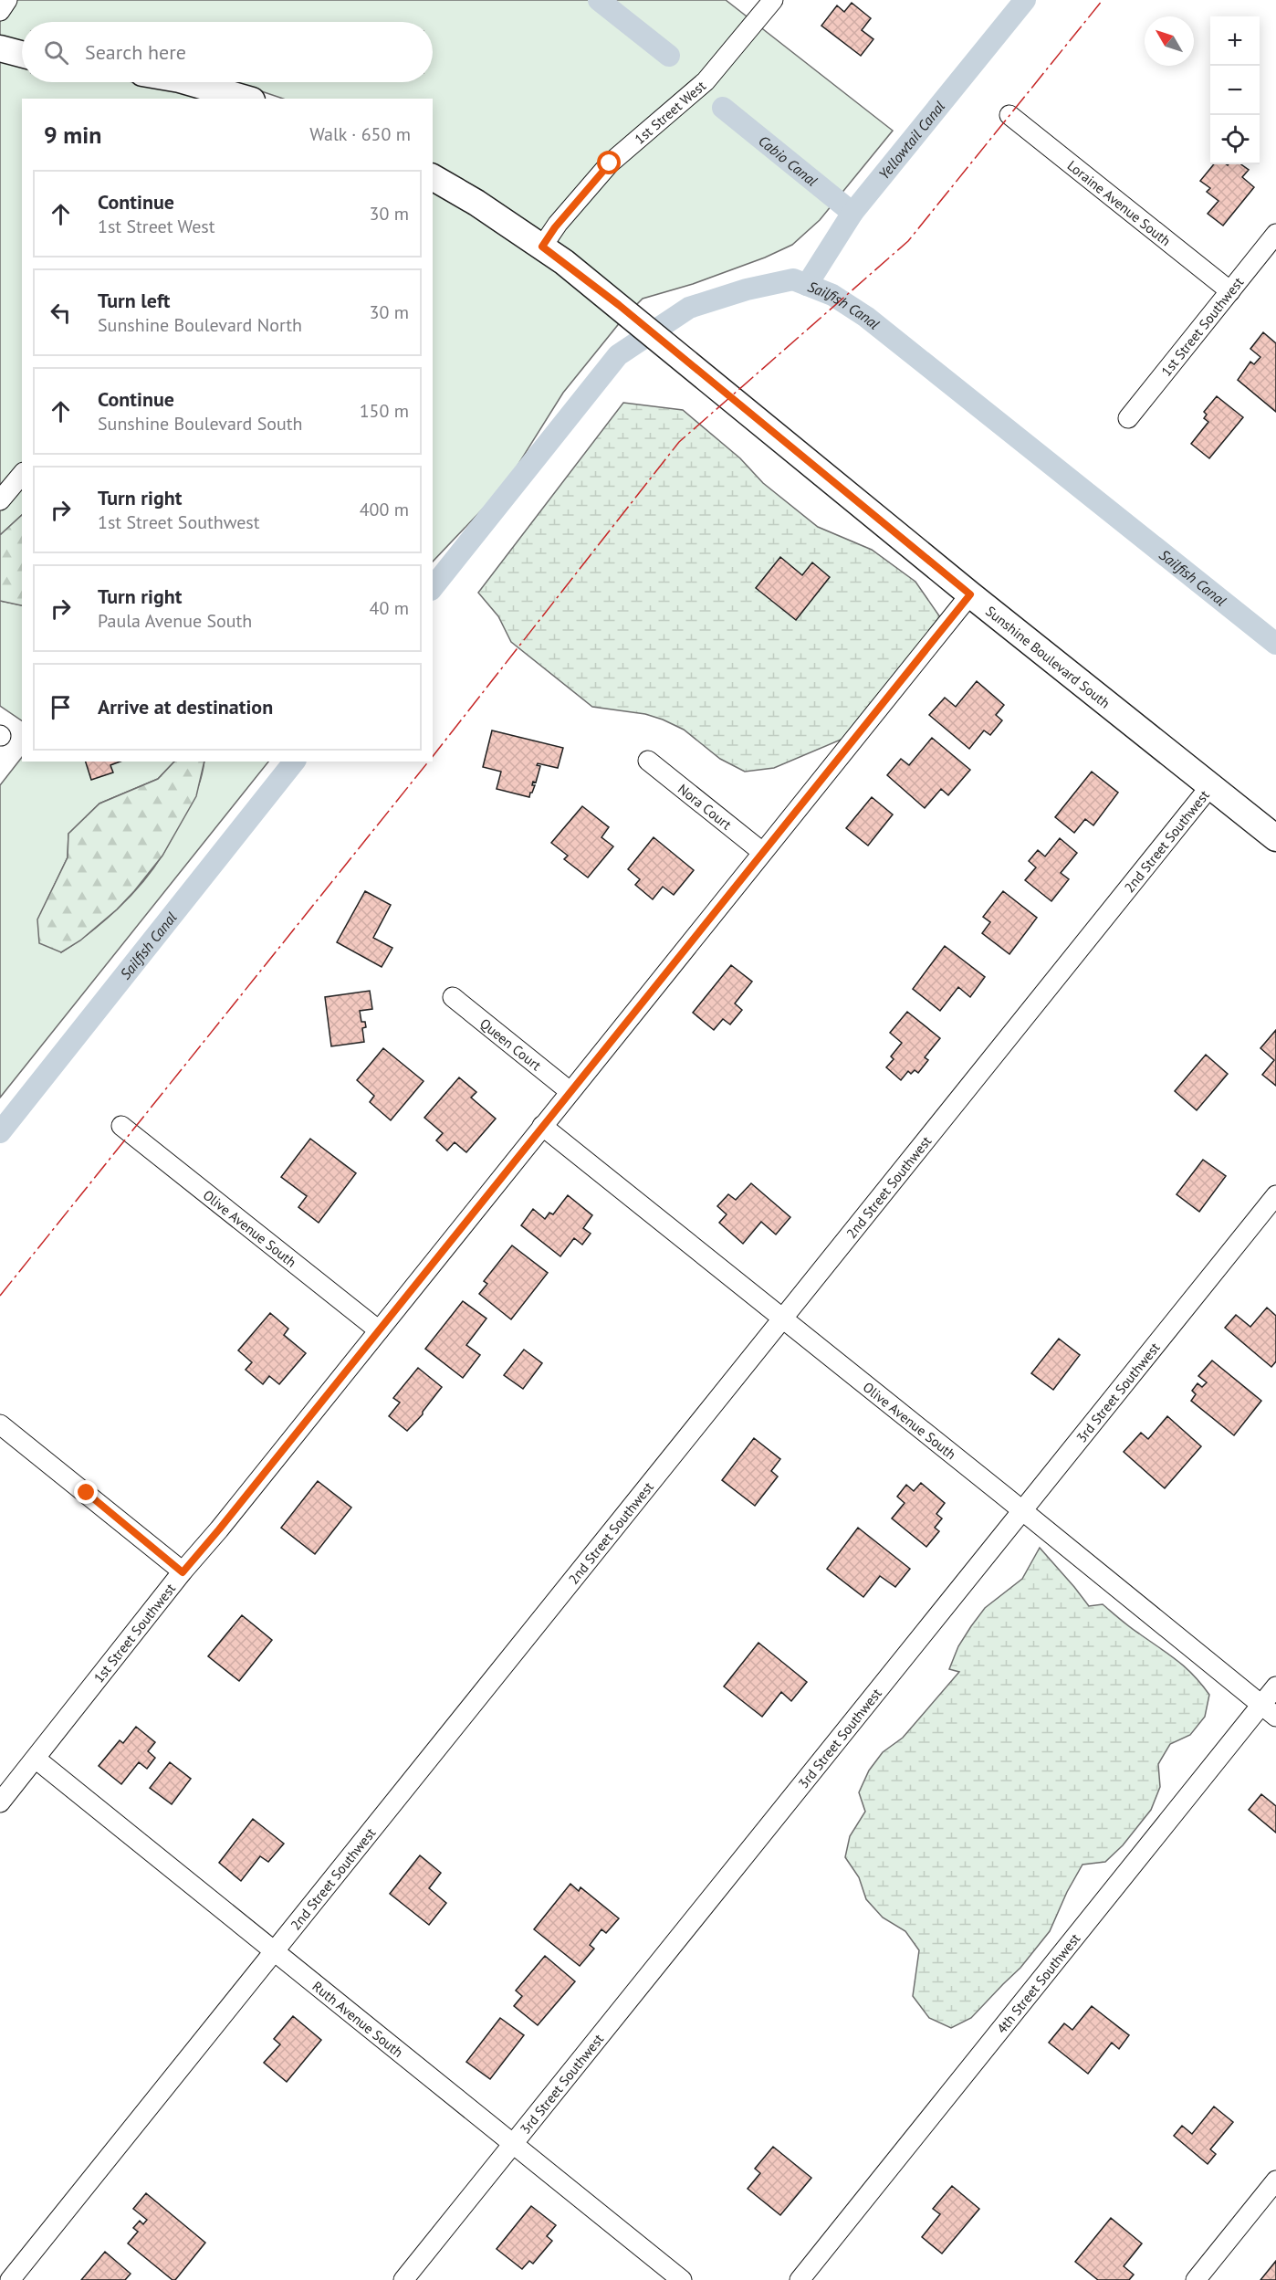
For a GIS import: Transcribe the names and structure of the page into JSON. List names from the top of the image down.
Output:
{
  "streets": {
    "street": [
      "1st Street West",
      "Loraine Avenue South",
      "1st Street Southwest",
      "Sunshine Boulevard South",
      "Nora Court",
      "2nd Street Southwest",
      "Queen Court",
      "Olive Avenue South",
      "3rd Street Southwest",
      "4th Street Southwest",
      "Ruth Avenue South"
    ]
  },
  "crossings": [
    ["1st Street West", "Sunshine Boulevard South"],
    ["Loraine Avenue South", "1st Street Southwest"],
    ["1st Street Southwest", "Sunshine Boulevard South"],
    ["1st Street Southwest", "Nora Court"],
    ["1st Street Southwest", "Queen Court"],
    ["1st Street Southwest", "Olive Avenue South"],
    ["1st Street Southwest", "Ruth Avenue South"],
    ["Sunshine Boulevard South", "2nd Street Southwest"],
    ["2nd Street Southwest", "Olive Avenue South"],
    ["2nd Street Southwest", "Ruth Avenue South"],
    ["Olive Avenue South", "3rd Street Southwest"],
    ["Olive Avenue South", "4th Street Southwest"],
    ["3rd Street Southwest", "Ruth Avenue South"]
  ],
  "water": ["Yellowtail Canal", "Cabio Canal", "Sailfish Canal"],
  "north": "top left",
  "page": {
    "map_buttons": ["+", "−"],
    "search": "Search here",
    "heading": ["9 min", "Walk · 650 m"],
    "list": [
      ["Continue", "1st Street West", "30 m"],
      ["Turn left", "Sunshine Boulevard North", "30 m"],
      ["Continue", "Sunshine Boulevard South", "150 m"],
      ["Turn right", "1st Street Southwest", "400 m"],
      ["Turn right", "Paula Avenue South", "40 m"],
      "Arrive at destination"
    ]
  }
}
